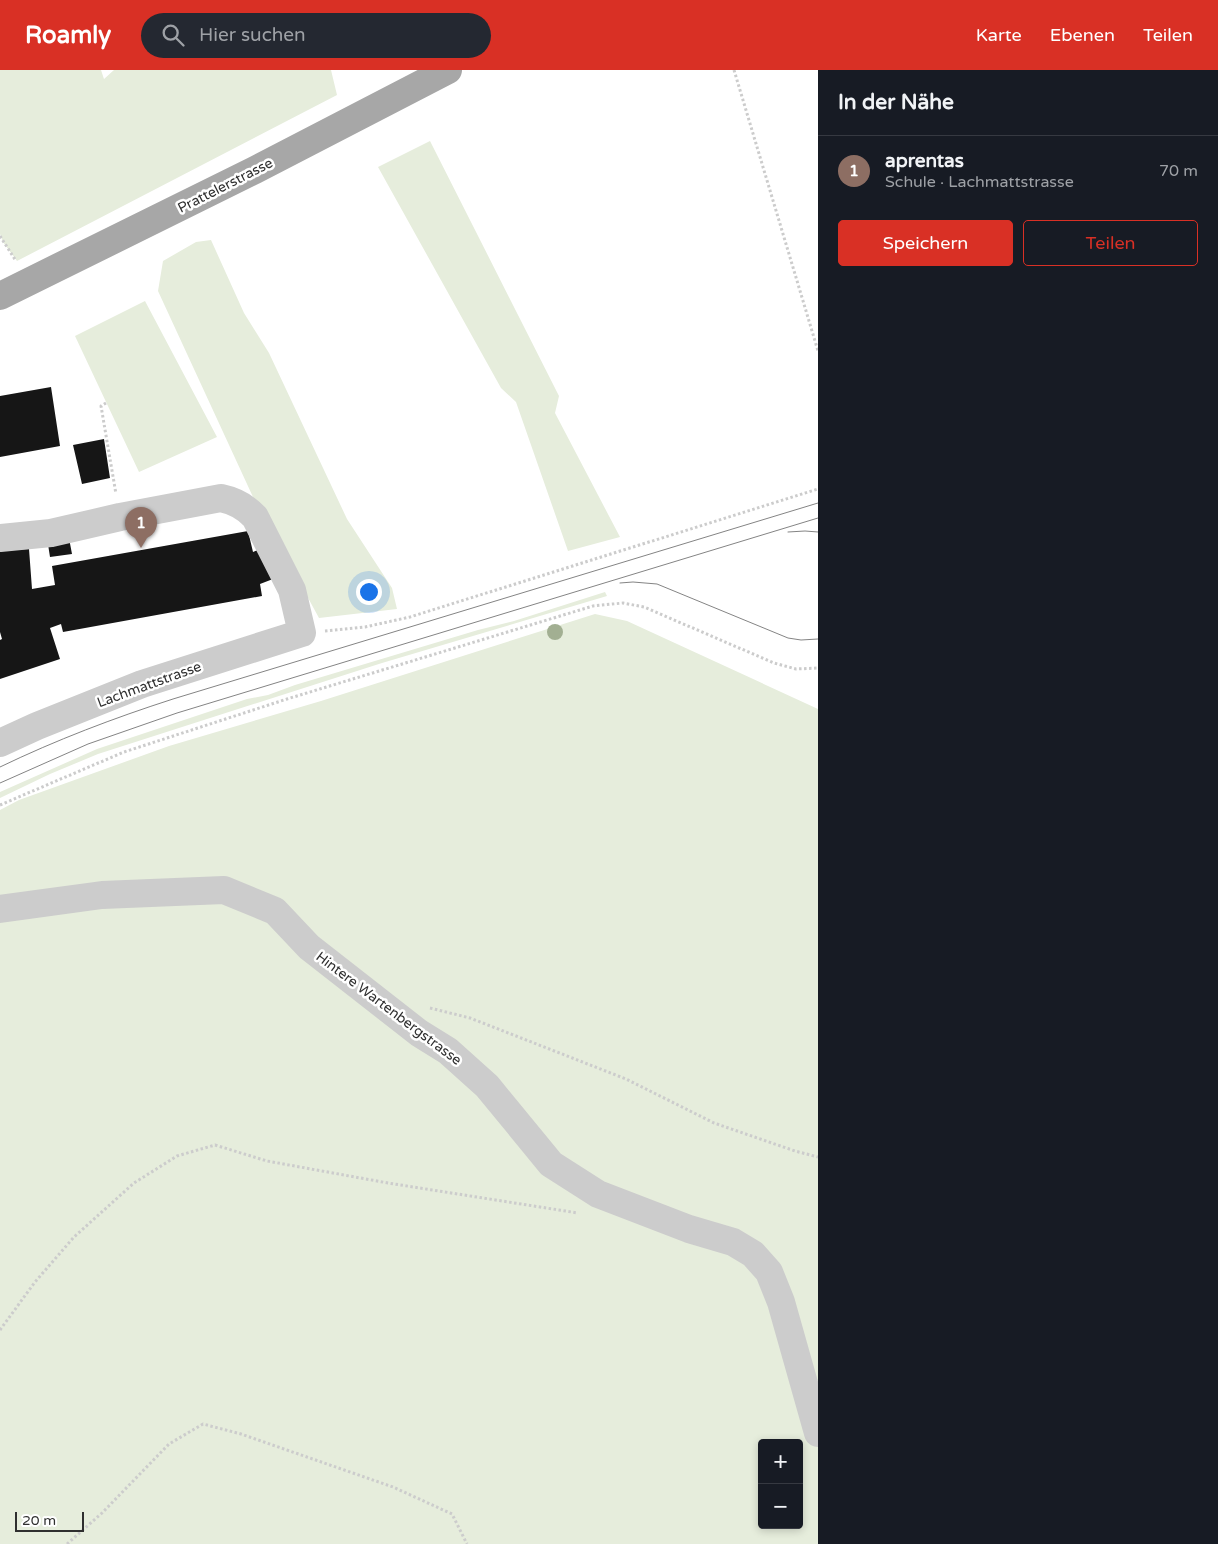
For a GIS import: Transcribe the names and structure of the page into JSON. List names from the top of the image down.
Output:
{
  "streets": {
    "main road": ["Prattelerstrasse"],
    "street": ["Lachmattstrasse", "Hintere Wartenbergstrasse"]
  },
  "scale_bar": "20 m",
  "page": {
    "header": "Roamly",
    "search": "Hier suchen",
    "nav": ["Karte", "Ebenen", "Teilen"],
    "heading": "In der Nähe",
    "list": [
      {
        "mark": "1",
        "name": "aprentas",
        "note": "Schule · Lachmattstrasse",
        "value": "70 m"
      }
    ],
    "buttons": ["Speichern", "Teilen"],
    "pins": "1",
    "map_buttons": ["+", "−"],
    "scale": "20 m"
  }
}
